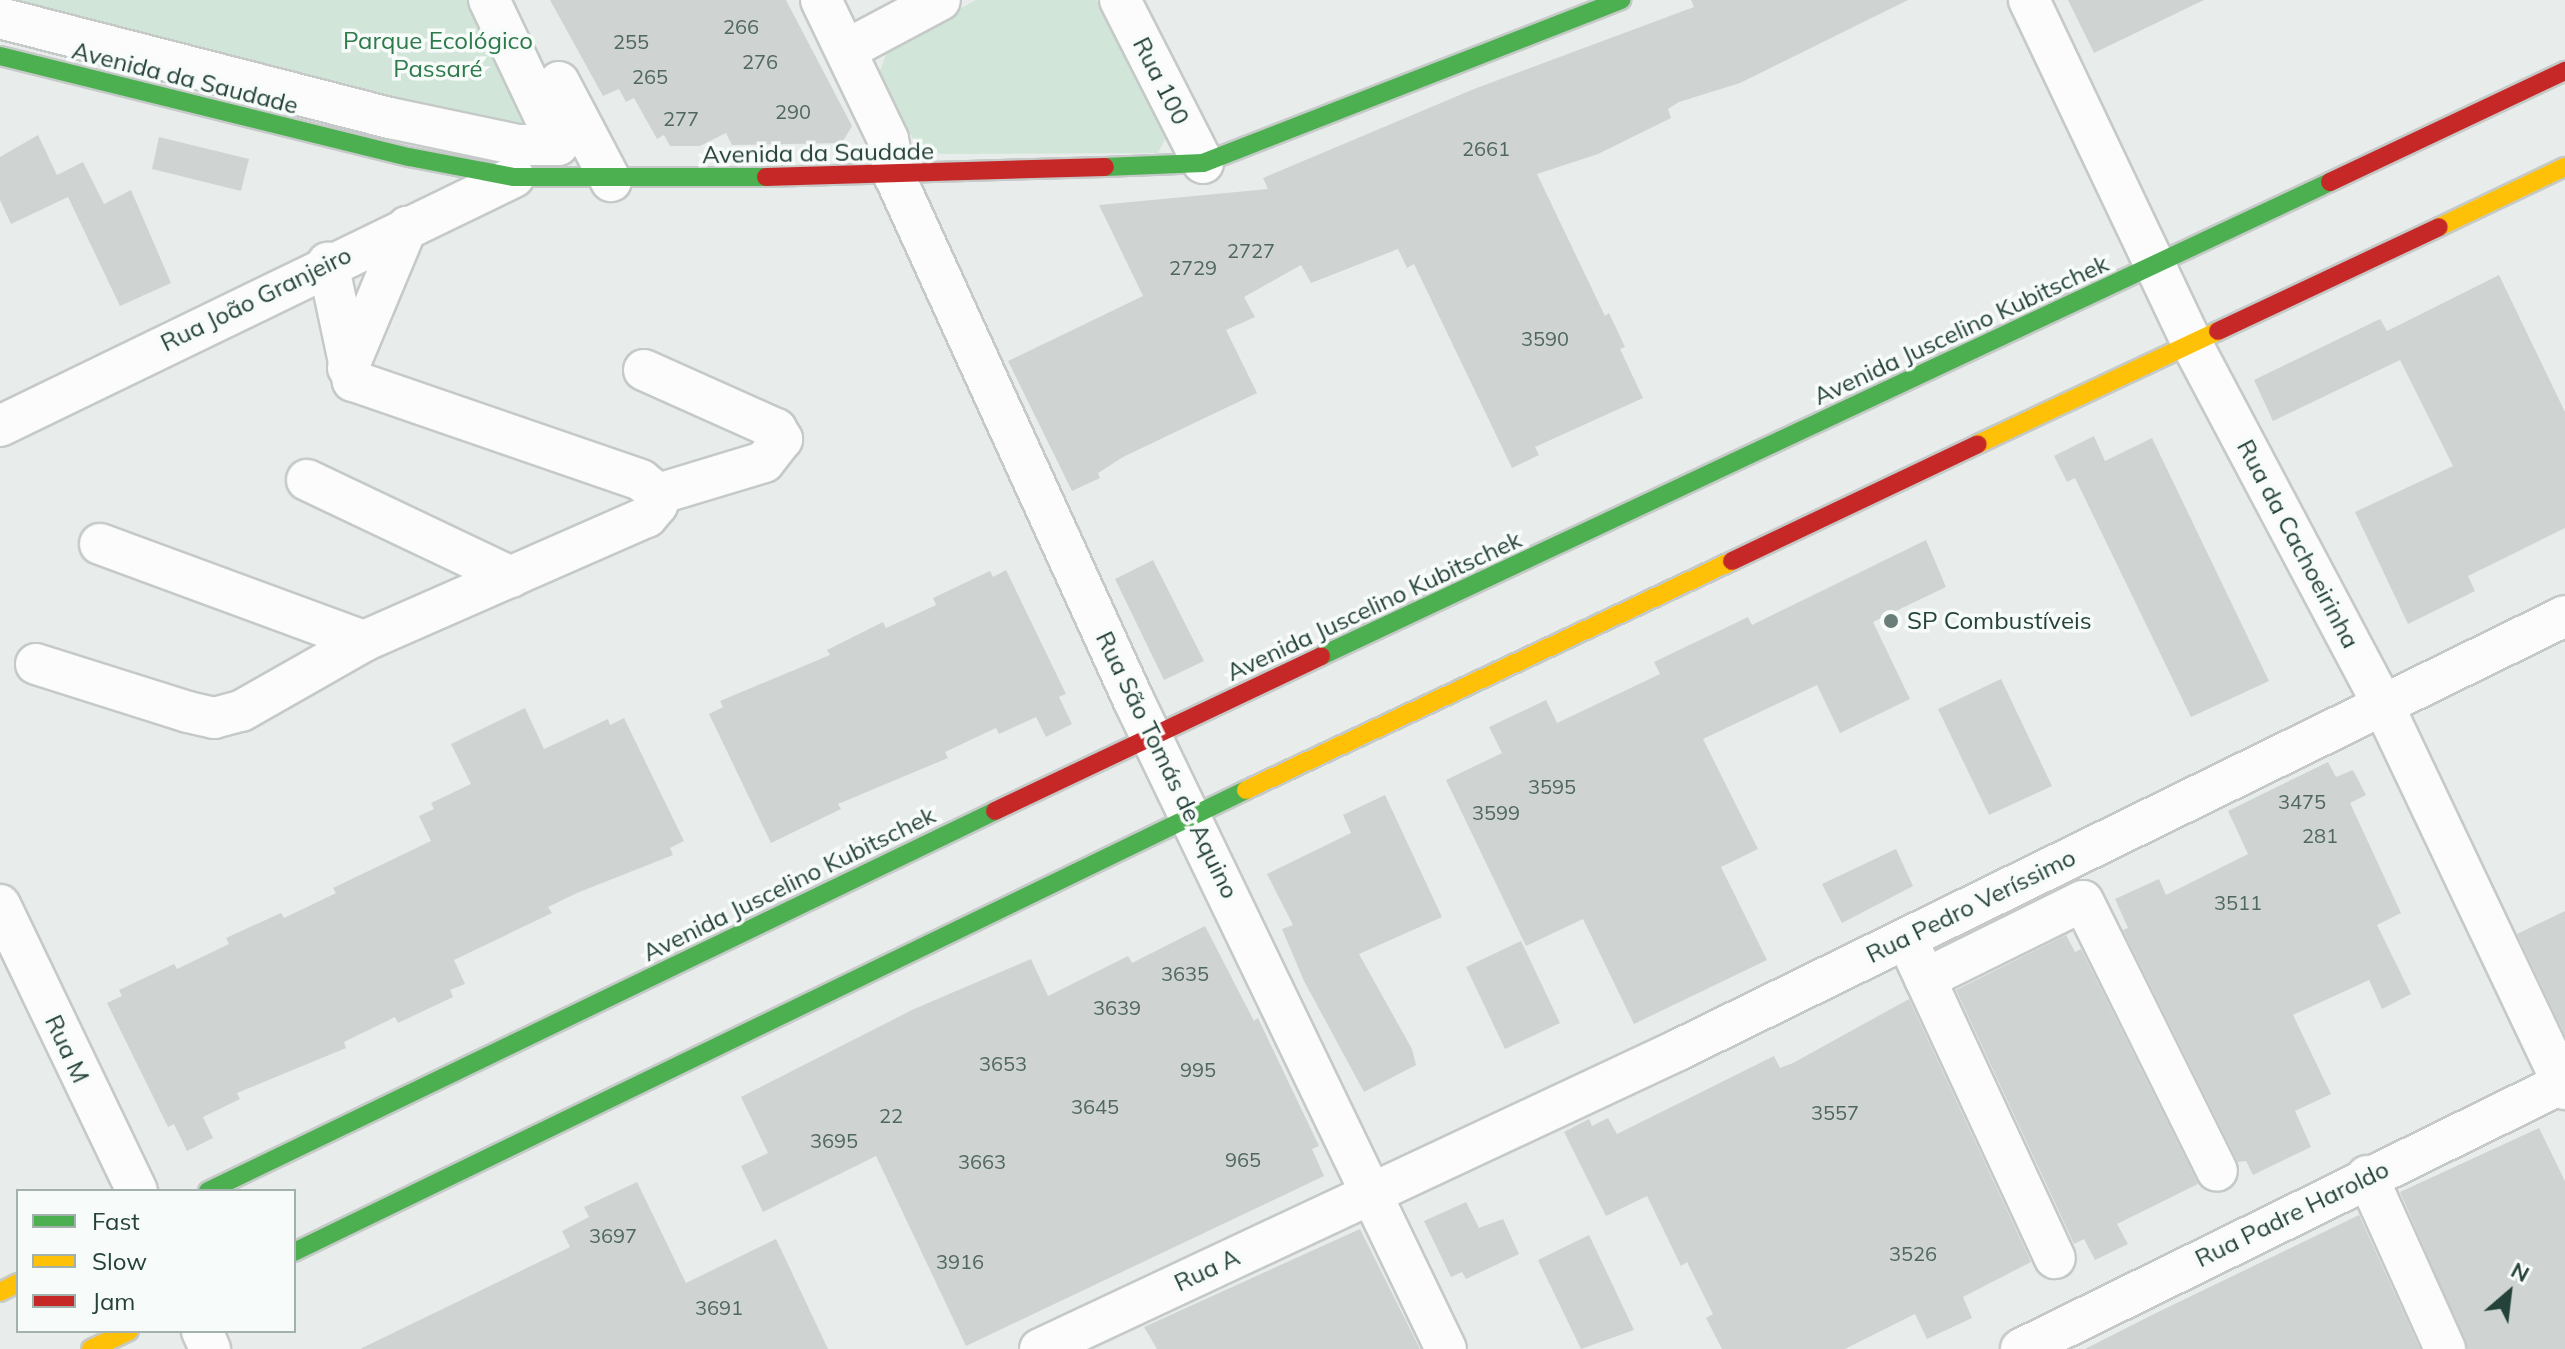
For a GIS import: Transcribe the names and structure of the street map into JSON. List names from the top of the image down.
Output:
{
  "streets": {
    "main road": ["Avenida da Saudade", "Avenida Juscelino Kubitschek"],
    "street": [
      "Rua 100",
      "Rua João Granjeiro",
      "Rua da Cachoeirinha",
      "Rua São Tomás de Aquino",
      "Rua Pedro Veríssimo",
      "Rua M",
      "Rua Padre Haroldo",
      "Rua A"
    ]
  },
  "crossings": [
    ["Avenida da Saudade", "Rua 100"],
    ["Avenida da Saudade", "Rua João Granjeiro"],
    ["Avenida da Saudade", "Rua São Tomás de Aquino"],
    ["Avenida Juscelino Kubitschek", "Rua da Cachoeirinha"],
    ["Avenida Juscelino Kubitschek", "Rua São Tomás de Aquino"],
    ["Rua da Cachoeirinha", "Rua Pedro Veríssimo"],
    ["Rua da Cachoeirinha", "Rua Padre Haroldo"],
    ["Rua São Tomás de Aquino", "Rua Pedro Veríssimo"],
    ["Rua São Tomás de Aquino", "Rua A"],
    ["Rua Pedro Veríssimo", "Rua A"]
  ],
  "parks": ["Parque Ecológico Passaré"],
  "places": ["SP Combustíveis"],
  "house_numbers": [
    "266",
    "255",
    "276",
    "265",
    "290",
    "277",
    "2661",
    "2727",
    "2729",
    "3590",
    "3595",
    "3475",
    "3599",
    "281",
    "3511",
    "3635",
    "3639",
    "3653",
    "995",
    "3645",
    "3557",
    "22",
    "3695",
    "965",
    "3663",
    "3697",
    "3526",
    "3916",
    "3691"
  ],
  "legend": ["Fast", "Slow", "Jam"],
  "north": "top right"
}
